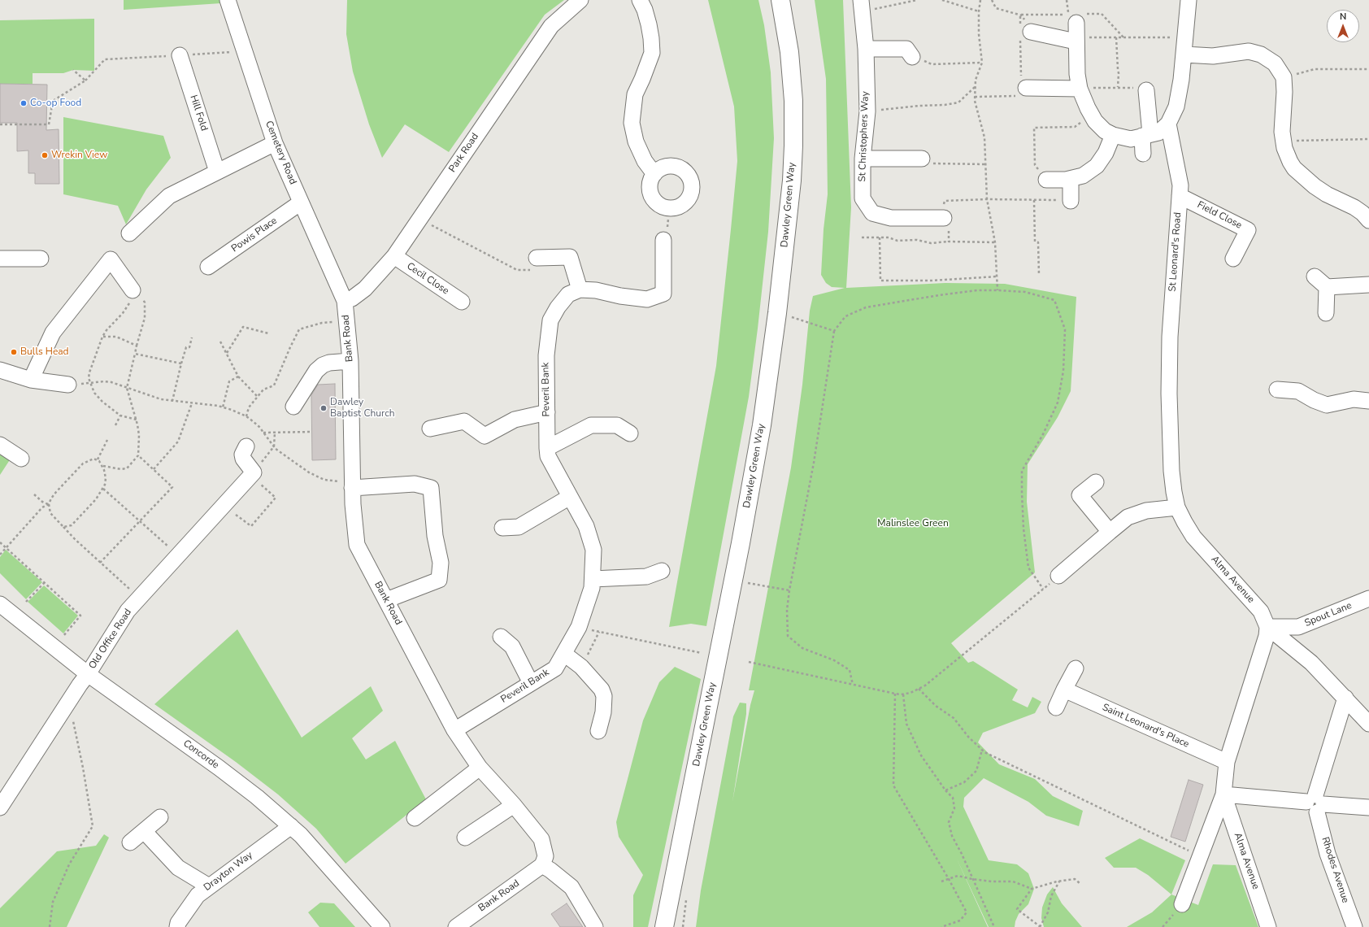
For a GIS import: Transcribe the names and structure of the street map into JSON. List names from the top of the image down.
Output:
{
  "streets": {
    "main road": ["Dawley Green Way"],
    "street": [
      "Hill Fold",
      "St Christophers Way",
      "Cemetery Road",
      "Park Road",
      "Field Close",
      "Powis Place",
      "St Leonard's Road",
      "Cecil Close",
      "Bank Road",
      "Peveril Bank",
      "Alma Avenue",
      "Spout Lane",
      "Old Office Road",
      "Saint Leonard's Place",
      "Concorde",
      "Rhodes Avenue",
      "Drayton Way"
    ]
  },
  "crossings": [
    ["Cemetery Road", "Park Road"],
    ["Cemetery Road", "Powis Place"],
    ["Cemetery Road", "Bank Road"],
    ["Park Road", "Cecil Close"],
    ["Park Road", "Bank Road"],
    ["Field Close", "St Leonard's Road"],
    ["St Leonard's Road", "Alma Avenue"],
    ["Bank Road", "Peveril Bank"],
    ["Alma Avenue", "Spout Lane"],
    ["Alma Avenue", "Saint Leonard's Place"],
    ["Old Office Road", "Concorde"],
    ["Concorde", "Drayton Way"]
  ],
  "parks": ["Malinslee Green"],
  "places": [
    "Co-op Food",
    "Wrekin View",
    "Bulls Head",
    "Dawley Baptist Church"
  ],
  "north": "top"
}
